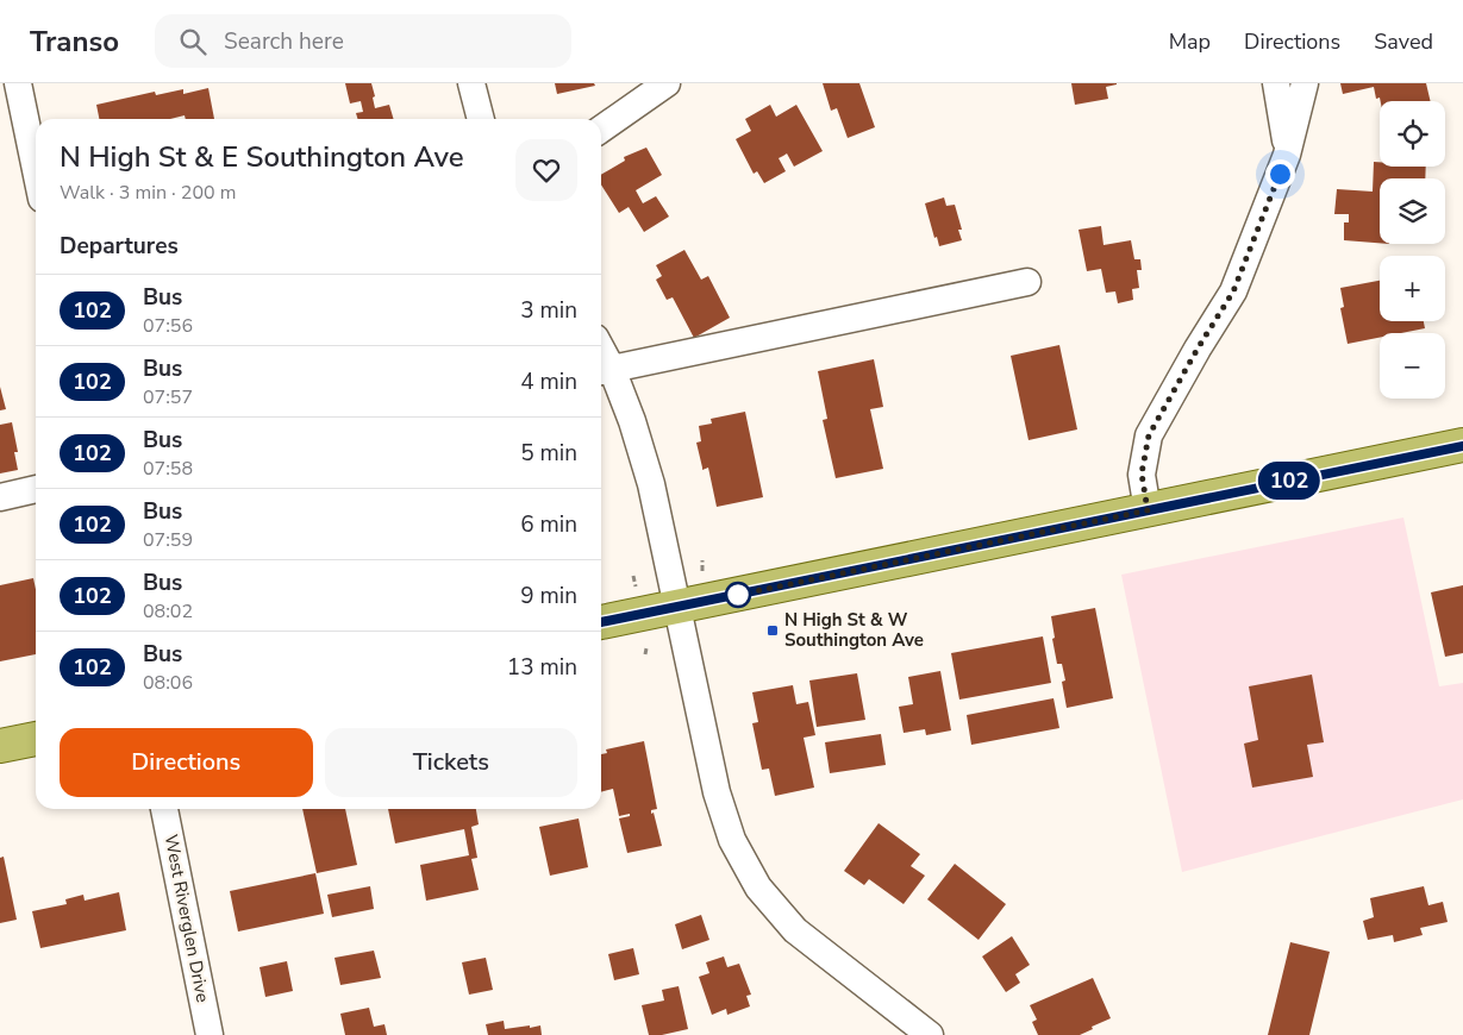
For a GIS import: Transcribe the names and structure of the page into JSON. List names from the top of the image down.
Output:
{
  "streets": {
    "street": ["West Riverglen Drive"]
  },
  "places": {
    "transit": ["N High St & W Southington Ave"]
  },
  "lines": ["bus line 102"],
  "page": {
    "header": "Transo",
    "search": "Search here",
    "nav": ["Map", "Directions", "Saved"],
    "on_map": "102",
    "map_buttons": ["+", "−"],
    "heading": [
      ["N High St & E Southington Ave", "Walk · 3 min · 200 m"],
      "Departures"
    ],
    "list": [
      {
        "mark": "102",
        "name": "Bus",
        "note": "07:56",
        "value": "3 min"
      },
      {
        "mark": "102",
        "name": "Bus",
        "note": "07:57",
        "value": "4 min"
      },
      {
        "mark": "102",
        "name": "Bus",
        "note": "07:58",
        "value": "5 min"
      },
      {
        "mark": "102",
        "name": "Bus",
        "note": "07:59",
        "value": "6 min"
      },
      {
        "mark": "102",
        "name": "Bus",
        "note": "08:02",
        "value": "9 min"
      },
      {
        "mark": "102",
        "name": "Bus",
        "note": "08:06",
        "value": "13 min"
      }
    ],
    "buttons": ["Directions", "Tickets"]
  }
}
